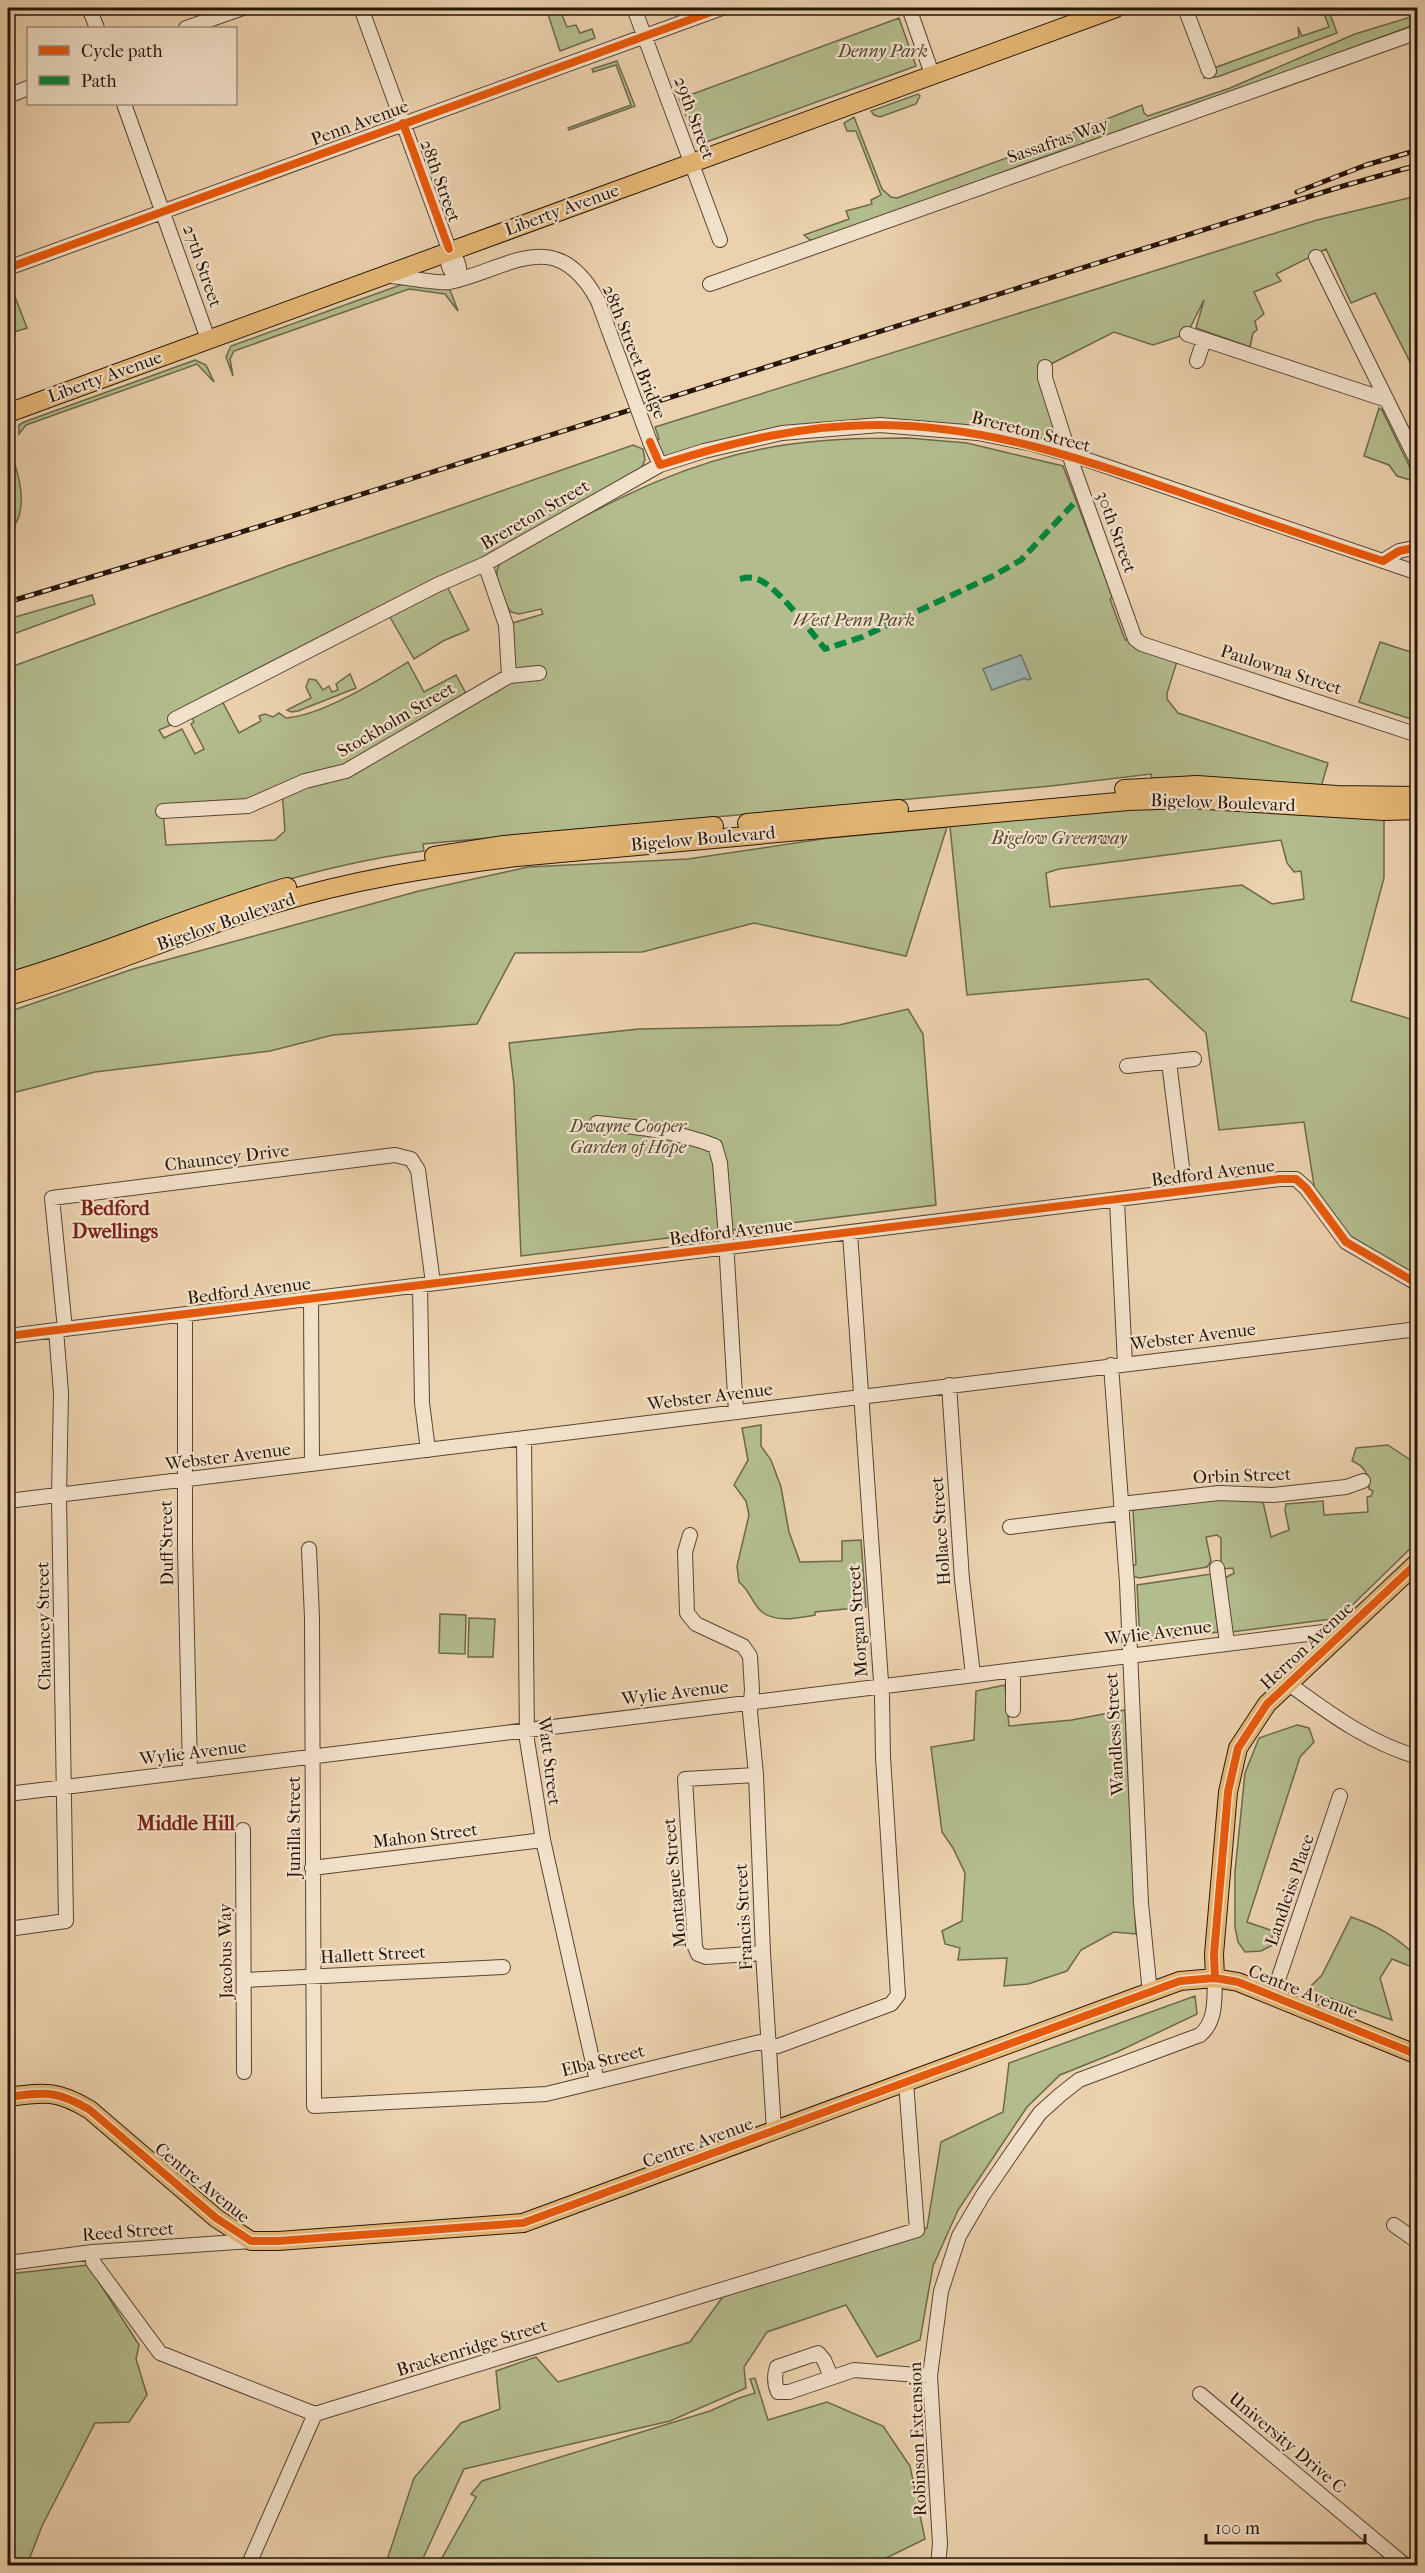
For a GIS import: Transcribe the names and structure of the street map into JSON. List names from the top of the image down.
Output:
{
  "streets": {
    "main road": [
      "Liberty Avenue",
      "Bigelow Boulevard",
      "Herron Avenue",
      "Centre Avenue"
    ],
    "street": [
      "29th Street",
      "Penn Avenue",
      "Sassafras Way",
      "28th Street",
      "27th Street",
      "28th Street Bridge",
      "Brereton Street",
      "30th Street",
      "Paulowna Street",
      "Stockholm Street",
      "Chauncey Drive",
      "Bedford Avenue",
      "Webster Avenue",
      "Orbin Street",
      "Hollace Street",
      "Duff Street",
      "Morgan Street",
      "Chauncey Street",
      "Wylie Avenue",
      "Wandless Street",
      "Watt Street",
      "Junilla Street",
      "Mahon Street",
      "Montague Street",
      "Landleiss Place",
      "Francis Street",
      "Jacobus Way",
      "Hallett Street",
      "Elba Street",
      "Reed Street",
      "Brackenridge Street",
      "Robinson Extension",
      "University Drive C"
    ]
  },
  "crossings": [
    ["29th Street", "Penn Avenue"],
    ["29th Street", "Liberty Avenue"],
    ["Penn Avenue", "28th Street"],
    ["Penn Avenue", "27th Street"],
    ["28th Street", "Liberty Avenue"],
    ["28th Street", "28th Street Bridge"],
    ["Liberty Avenue", "27th Street"],
    ["Liberty Avenue", "28th Street Bridge"],
    ["28th Street Bridge", "Brereton Street"],
    ["Brereton Street", "30th Street"],
    ["30th Street", "Paulowna Street"],
    ["Chauncey Drive", "Bedford Avenue"],
    ["Chauncey Drive", "Chauncey Street"],
    ["Bedford Avenue", "Duff Street"],
    ["Bedford Avenue", "Morgan Street"],
    ["Bedford Avenue", "Chauncey Street"],
    ["Bedford Avenue", "Wandless Street"],
    ["Webster Avenue", "Hollace Street"],
    ["Webster Avenue", "Duff Street"],
    ["Webster Avenue", "Morgan Street"],
    ["Webster Avenue", "Chauncey Street"],
    ["Webster Avenue", "Wandless Street"],
    ["Webster Avenue", "Watt Street"],
    ["Orbin Street", "Wandless Street"],
    ["Hollace Street", "Wylie Avenue"],
    ["Duff Street", "Wylie Avenue"],
    ["Morgan Street", "Wylie Avenue"],
    ["Morgan Street", "Elba Street"],
    ["Chauncey Street", "Wylie Avenue"],
    ["Wylie Avenue", "Herron Avenue"],
    ["Wylie Avenue", "Wandless Street"],
    ["Wylie Avenue", "Watt Street"],
    ["Wylie Avenue", "Junilla Street"],
    ["Wylie Avenue", "Francis Street"],
    ["Herron Avenue", "Centre Avenue"],
    ["Herron Avenue", "Robinson Extension"],
    ["Wandless Street", "Centre Avenue"],
    ["Watt Street", "Mahon Street"],
    ["Watt Street", "Elba Street"],
    ["Junilla Street", "Mahon Street"],
    ["Junilla Street", "Hallett Street"],
    ["Junilla Street", "Elba Street"],
    ["Montague Street", "Francis Street"],
    ["Landleiss Place", "Centre Avenue"],
    ["Francis Street", "Centre Avenue"],
    ["Francis Street", "Elba Street"],
    ["Jacobus Way", "Hallett Street"],
    ["Centre Avenue", "Reed Street"],
    ["Centre Avenue", "Brackenridge Street"],
    ["Centre Avenue", "Robinson Extension"]
  ],
  "districts": ["Bedford Dwellings", "Middle Hill"],
  "parks": [
    "Denny Park",
    "West Penn Park",
    "Bigelow Greenway",
    "Dwayne Cooper Garden of Hope"
  ],
  "legend": ["Cycle path", "Path"],
  "scale_bar": "100 m"
}
